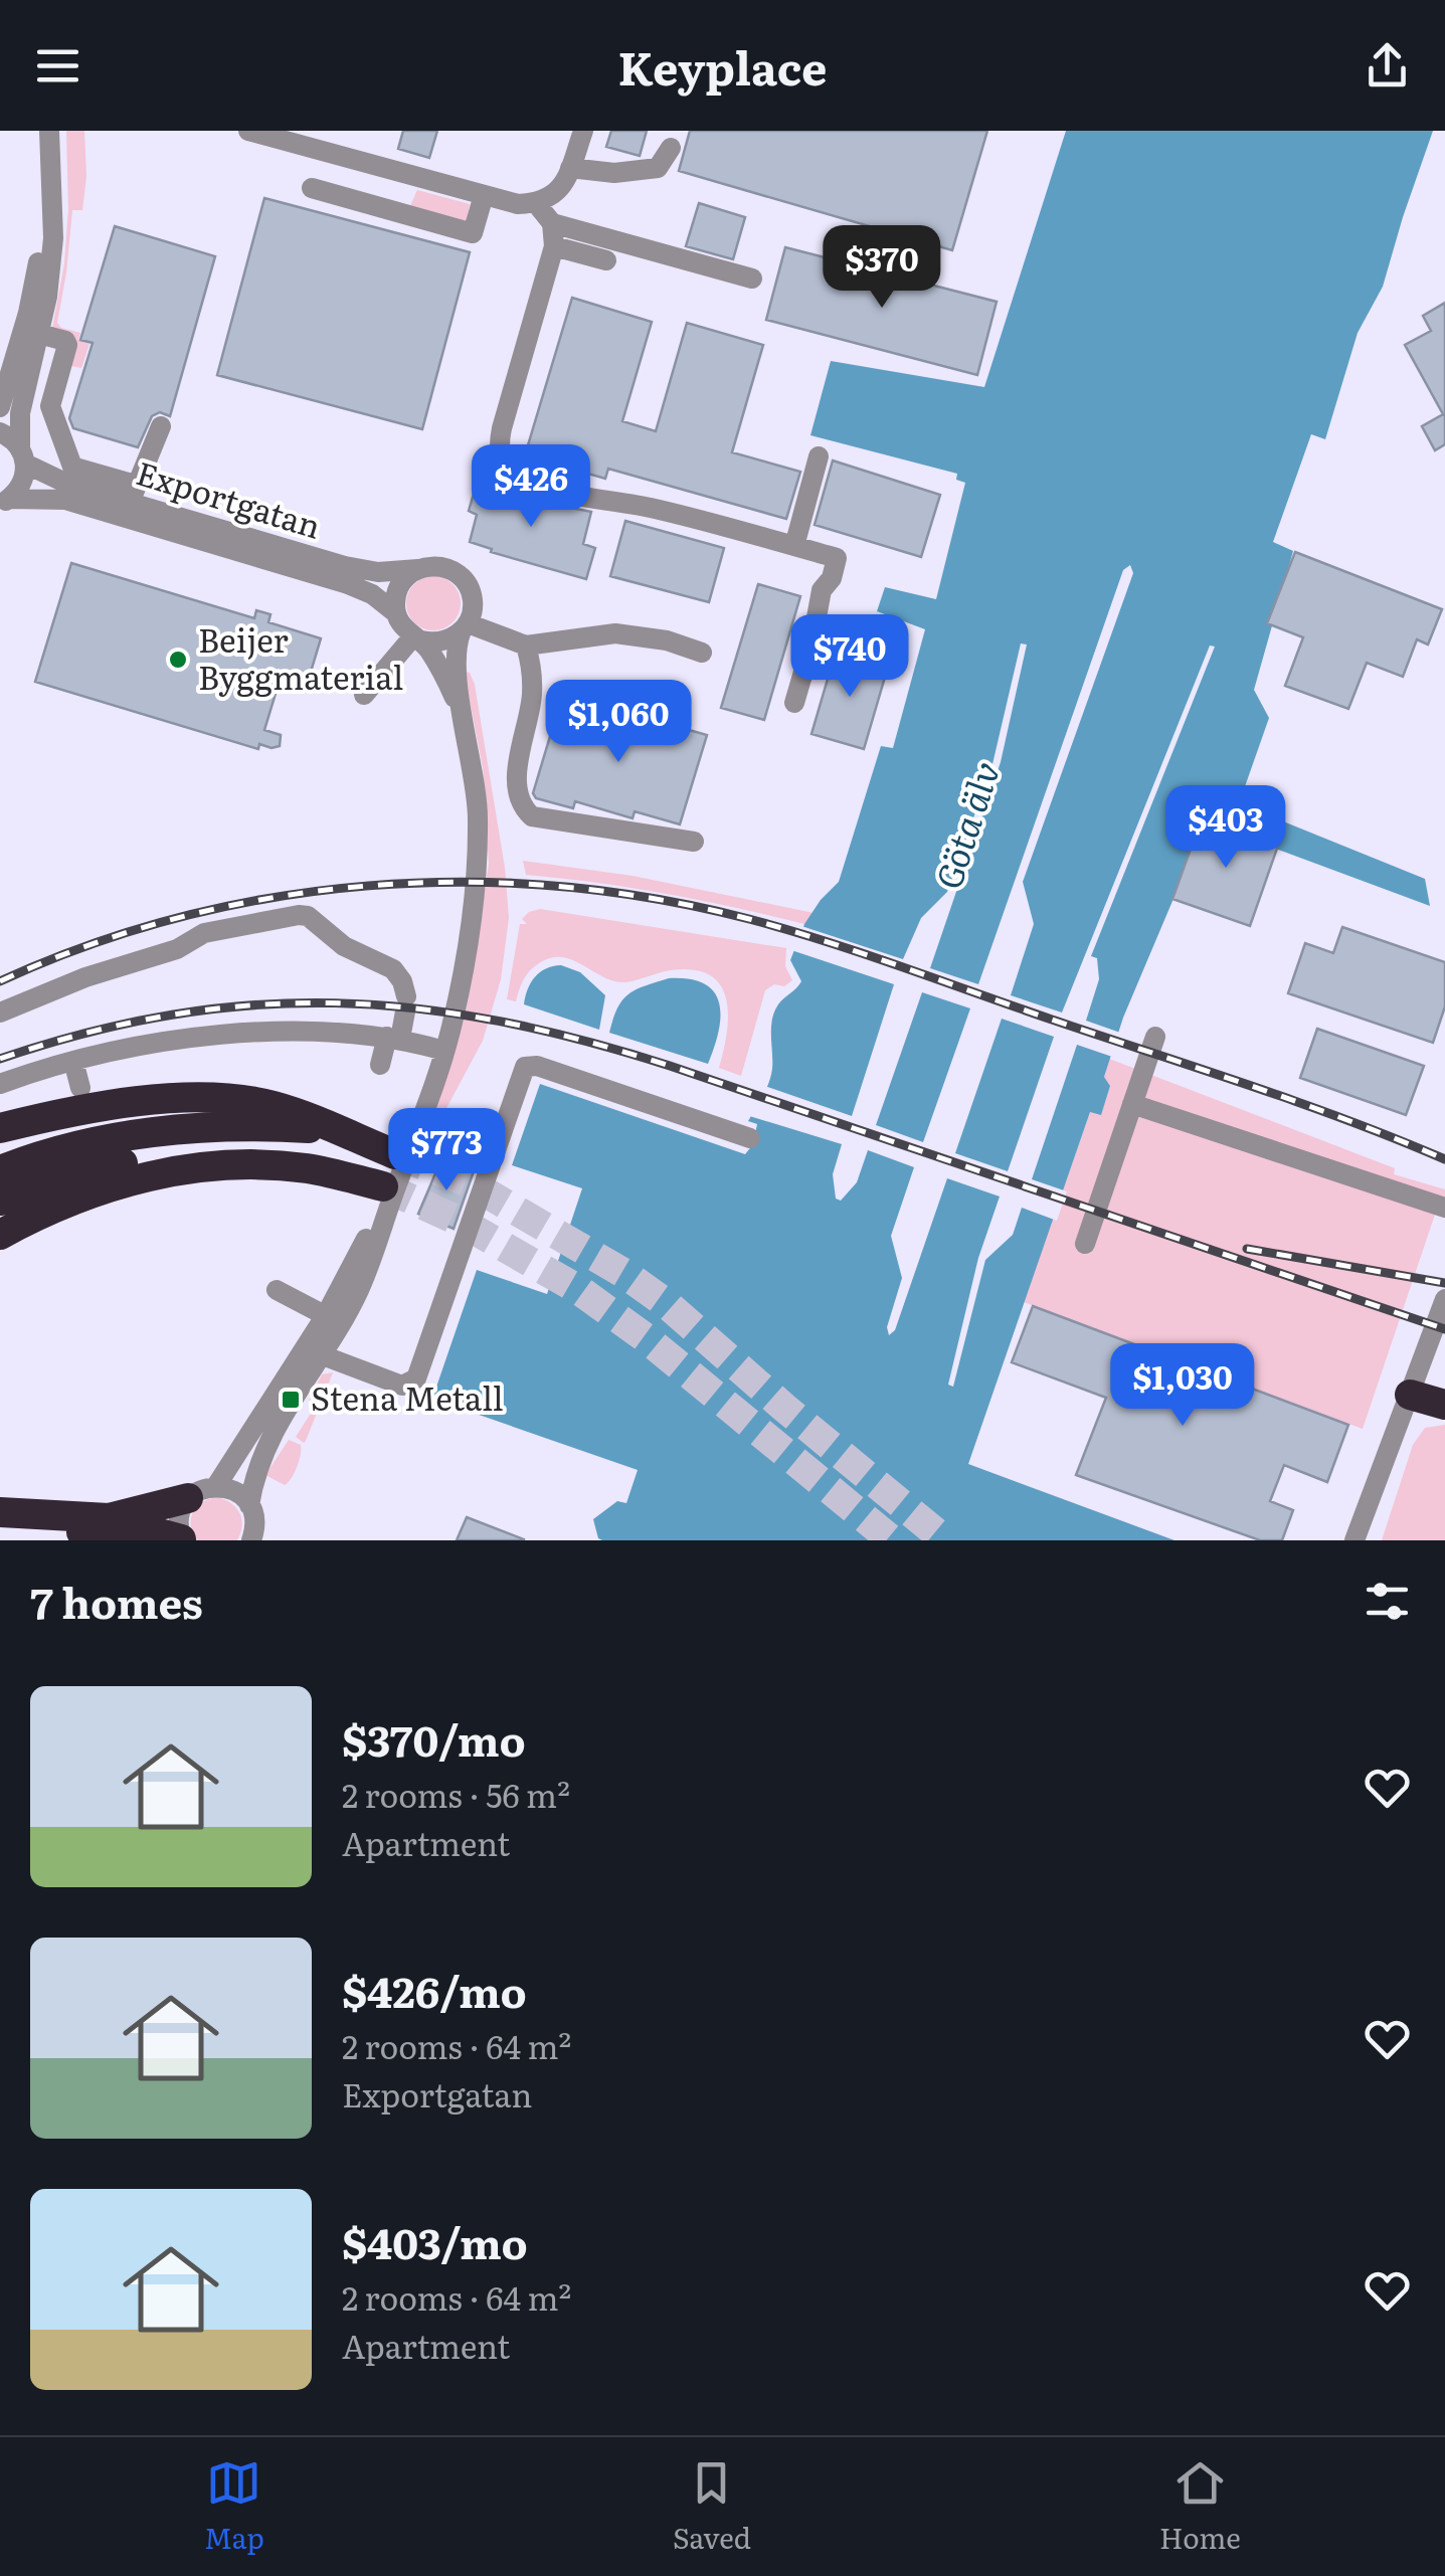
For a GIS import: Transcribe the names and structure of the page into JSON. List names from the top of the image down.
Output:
{
  "streets": {
    "street": ["Exportgatan"]
  },
  "water": ["Göta älv"],
  "places": {
    "other": ["Beijer Byggmaterial"],
    "transit": ["Stena Metall"]
  },
  "page": {
    "header": "Keyplace",
    "price": [
      "$370",
      "$426",
      "$740",
      "$1,060",
      "$403",
      "$773",
      "$1,030"
    ],
    "heading": "7 homes",
    "list": [
      {
        "name": "$370/mo",
        "note": "2 rooms · 56 m² · Apartment"
      },
      {
        "name": "$426/mo",
        "note": "2 rooms · 64 m² · Exportgatan"
      },
      {
        "name": "$403/mo",
        "note": "2 rooms · 64 m² · Apartment"
      }
    ],
    "tabs": ["Map", "Saved", "Home"]
  }
}
